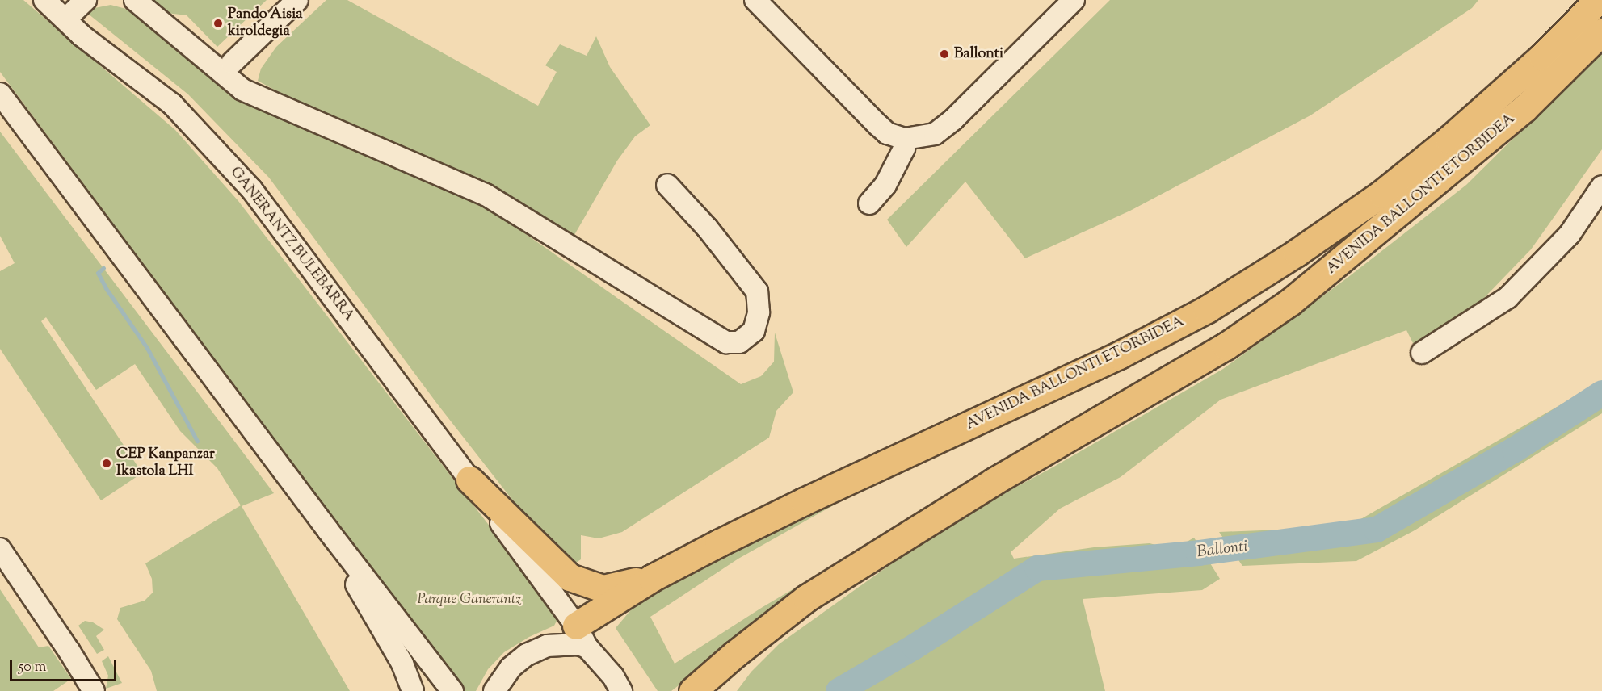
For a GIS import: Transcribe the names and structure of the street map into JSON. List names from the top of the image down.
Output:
{
  "streets": {
    "main road": ["AVENIDA BALLONTI ETORBIDEA"],
    "street": ["GANERANTZ BULEBARRA"]
  },
  "crossings": [
    ["AVENIDA BALLONTI ETORBIDEA", "GANERANTZ BULEBARRA"]
  ],
  "water": ["Ballonti"],
  "parks": ["Parque Ganerantz"],
  "places": ["Pando Aisia kiroldegia", "Ballonti", "CEP Kanpanzar Ikastola LHI"],
  "scale_bar": "50 m"
}
